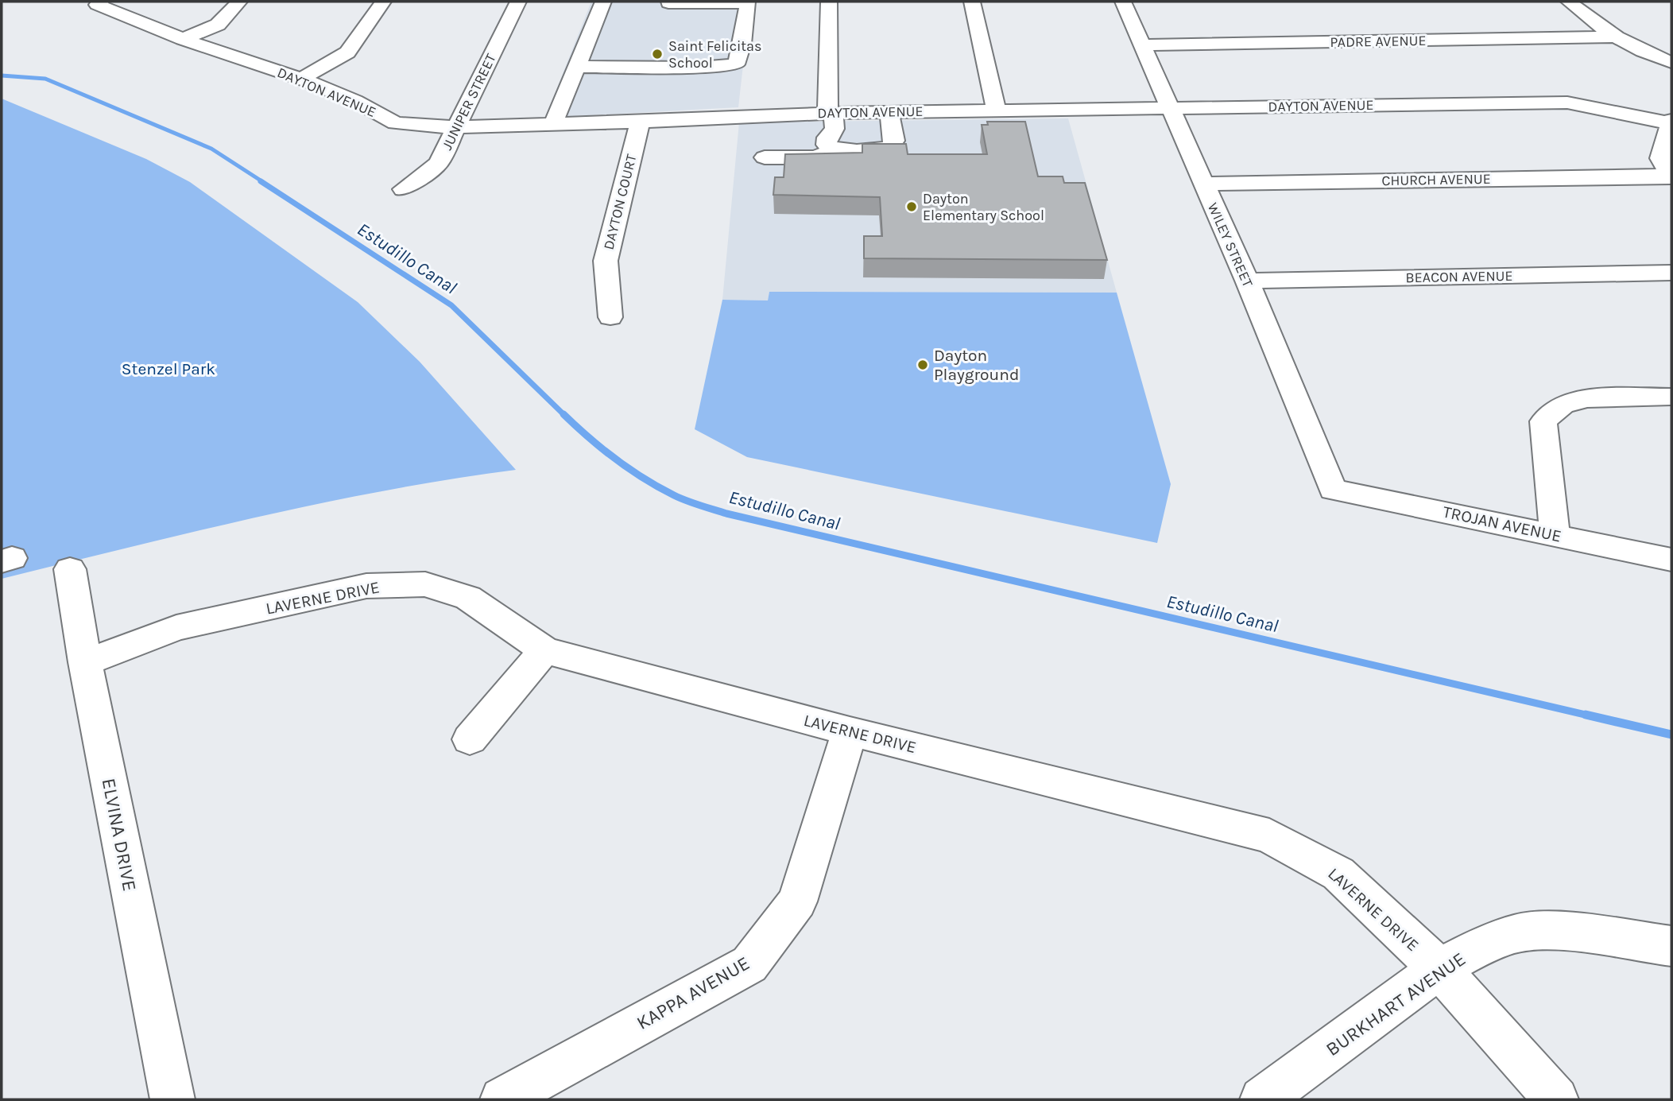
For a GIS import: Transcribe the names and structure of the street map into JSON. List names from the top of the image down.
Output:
{
  "streets": {
    "street": [
      "PADRE AVENUE",
      "DAYTON AVENUE",
      "JUNIPER STREET",
      "CHURCH AVENUE",
      "DAYTON COURT",
      "WILEY STREET",
      "BEACON AVENUE",
      "TROJAN AVENUE",
      "LAVERNE DRIVE",
      "ELVINA DRIVE",
      "KAPPA AVENUE",
      "BURKHART AVENUE"
    ]
  },
  "crossings": [
    ["PADRE AVENUE", "WILEY STREET"],
    ["DAYTON AVENUE", "JUNIPER STREET"],
    ["DAYTON AVENUE", "DAYTON COURT"],
    ["DAYTON AVENUE", "WILEY STREET"],
    ["CHURCH AVENUE", "WILEY STREET"],
    ["WILEY STREET", "BEACON AVENUE"],
    ["WILEY STREET", "TROJAN AVENUE"],
    ["LAVERNE DRIVE", "ELVINA DRIVE"],
    ["LAVERNE DRIVE", "KAPPA AVENUE"],
    ["LAVERNE DRIVE", "BURKHART AVENUE"]
  ],
  "water": ["Estudillo Canal"],
  "parks": ["Stenzel Park"],
  "places": ["Saint Felicitas School", "Dayton Elementary School", "Dayton Playground"]
}
